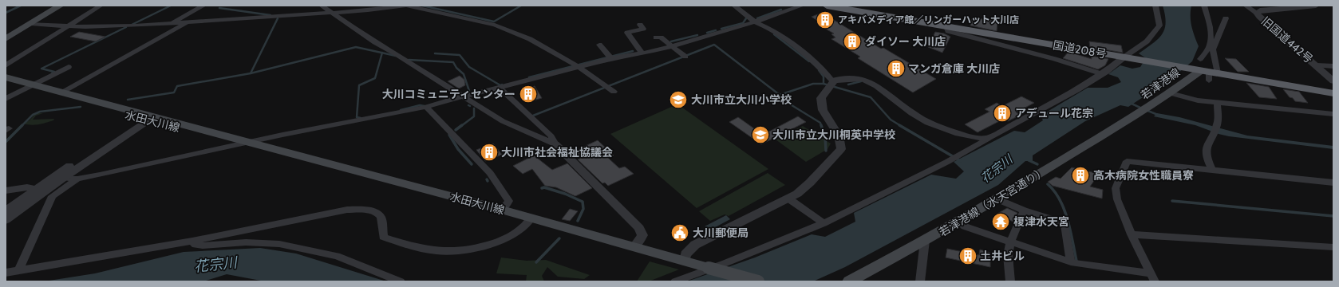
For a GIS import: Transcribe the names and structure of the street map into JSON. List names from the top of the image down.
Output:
{
  "streets": {
    "highway": ["国道208号"],
    "main road": ["若津港線", "水田大川線", "若津港線（水天宮通り）"],
    "street": ["旧国道442号"]
  },
  "crossings": [
    ["国道208号", "若津港線"],
    ["若津港線", "若津港線（水天宮通り）"]
  ],
  "water": ["花宗川"],
  "places": {
    "building": [
      "アキバメディア館／リンガーハット大川店",
      "ダイソー 大川店",
      "マンガ倉庫 大川店",
      "大川コミュニティセンター",
      "アデュール花宗",
      "大川市社会福祉協議会",
      "高木病院女性職員寮",
      "土井ビル"
    ],
    "school or university": ["大川市立大川小学校", "大川市立大川桐英中学校"],
    "temple": ["榎津水天宮"],
    "public building": ["大川郵便局"]
  }
}
